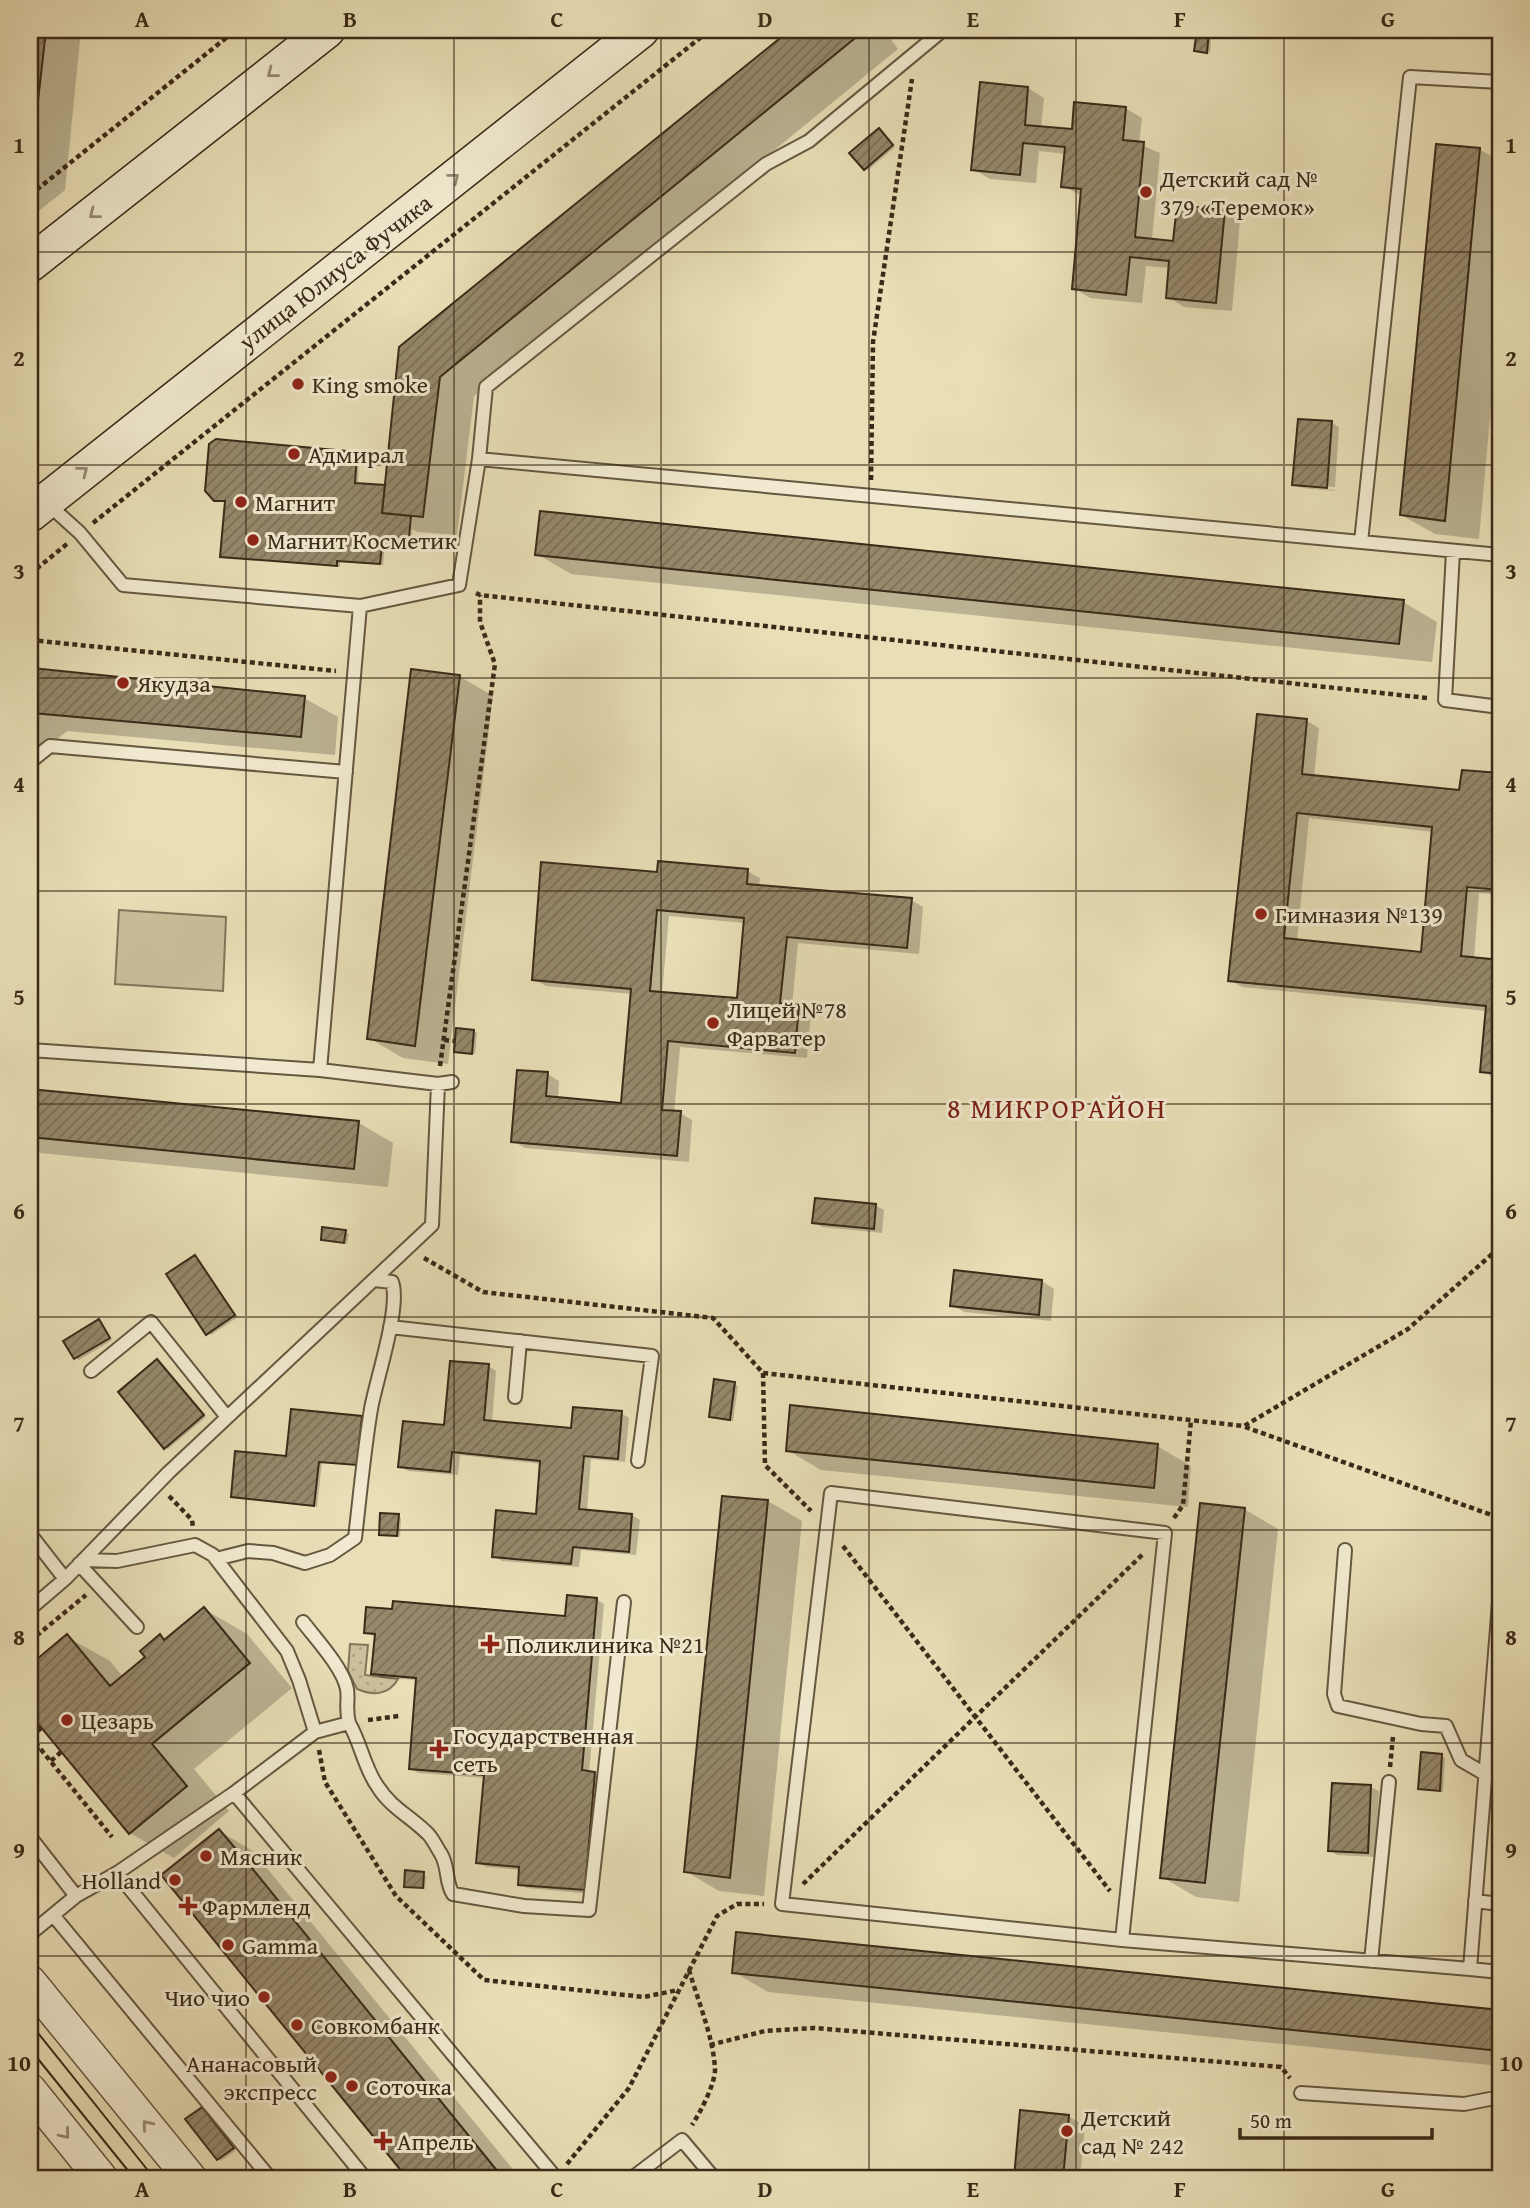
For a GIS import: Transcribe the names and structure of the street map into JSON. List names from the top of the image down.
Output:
{
  "streets": {
    "main road": ["улица Юлиуса Фучика"]
  },
  "districts": ["8 МИКРОРАЙОН"],
  "places": {
    "other": [
      "Детский сад № 379 «Теремок»",
      "King smoke",
      "Адмирал",
      "Магнит",
      "Магнит Косметик",
      "Якудза",
      "Гимназия №139",
      "Лицей №78 Фарватер",
      "Цезарь",
      "Мясник",
      "Holland",
      "Gamma",
      "Чио чио",
      "Совкомбанк",
      "Ананасовый экспресс",
      "Соточка",
      "Детский сад № 242"
    ],
    "health": [
      "Поликлиника №21",
      "Государственная сеть",
      "Фармленд",
      "Апрель"
    ]
  },
  "scale_bar": "50 m",
  "grid": {
    "columns": [
      "A",
      "B",
      "C",
      "D",
      "E",
      "F",
      "G"
    ],
    "rows": [
      "1",
      "2",
      "3",
      "4",
      "5",
      "6",
      "7",
      "8",
      "9",
      "10"
    ]
  }
}
